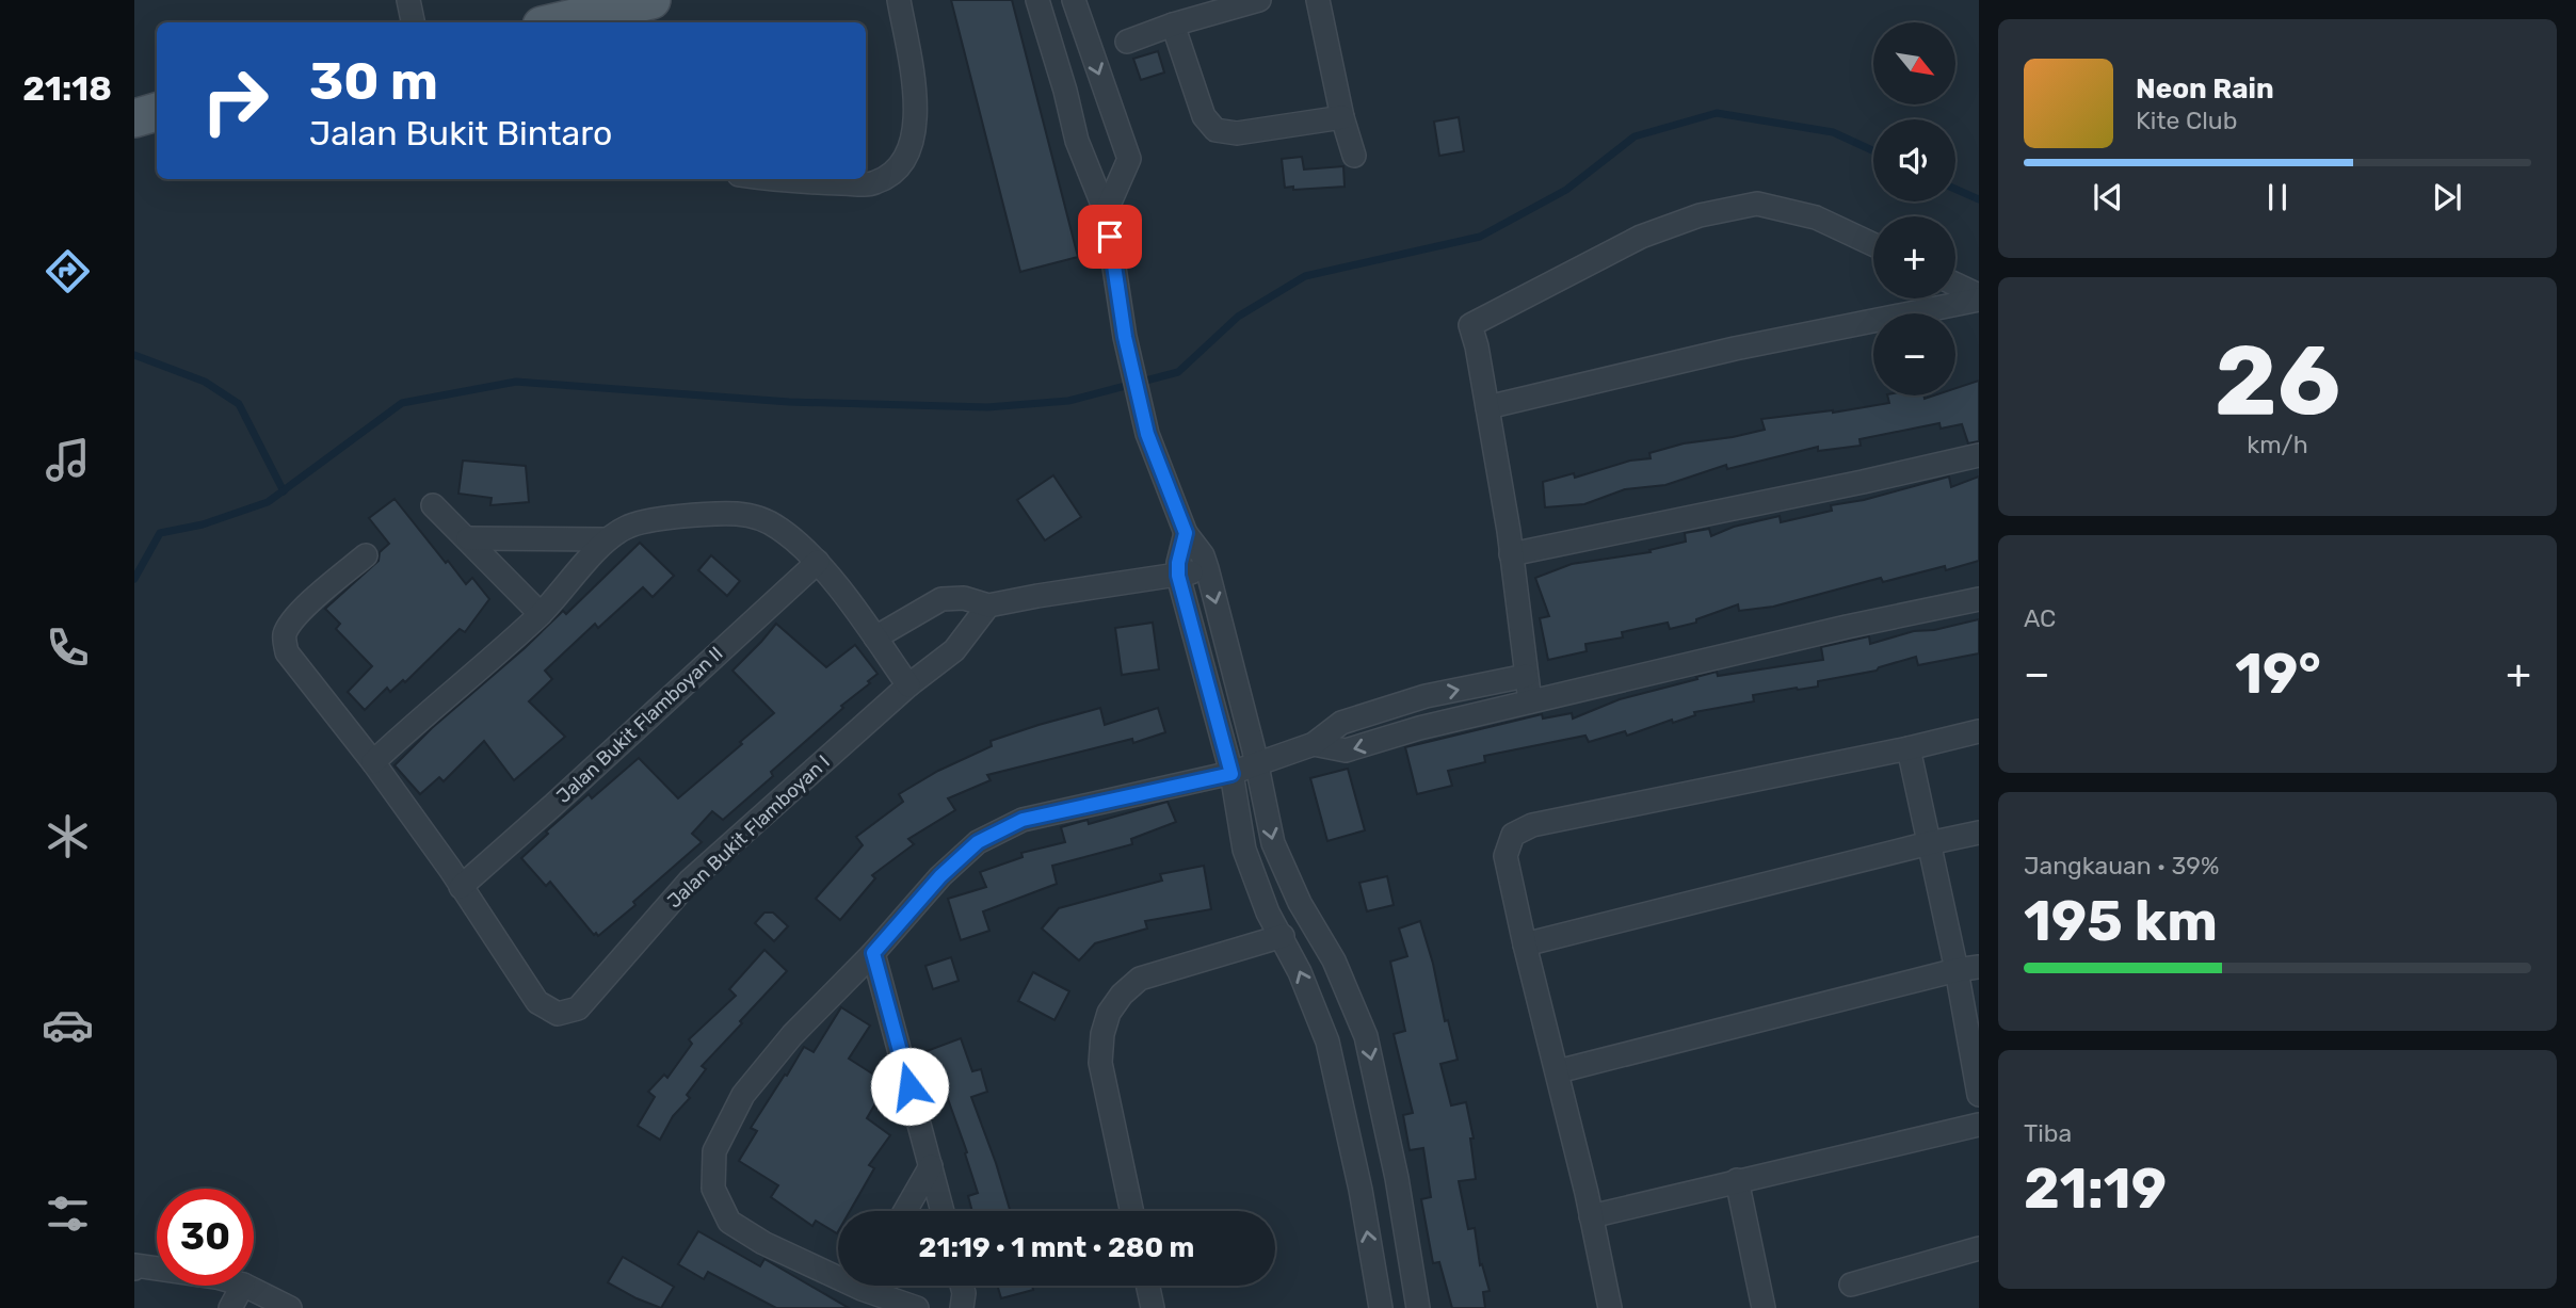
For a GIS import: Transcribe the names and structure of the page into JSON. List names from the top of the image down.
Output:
{
  "streets": {
    "street": ["Jalan Bukit Flamboyan II", "Jalan Bukit Flamboyan I"]
  },
  "crossings": [
    ["Jalan Bukit Flamboyan II", "Jalan Bukit Flamboyan I"]
  ],
  "north": "bottom right",
  "page": {
    "tabs": "21:18",
    "map_buttons": ["+", "−"],
    "turn": ["30 m", "Jalan Bukit Bintaro"],
    "song": ["Neon Rain", "Kite Club"],
    "tile": [
      ["26", "km/h"],
      "AC",
      ["Jangkauan · 39%", "195 km"],
      ["Tiba", "21:19"]
    ],
    "heat": ["−", "19°", "+"],
    "limit": "30",
    "trip": "21:19 · 1 mnt · 280 m"
  }
}
